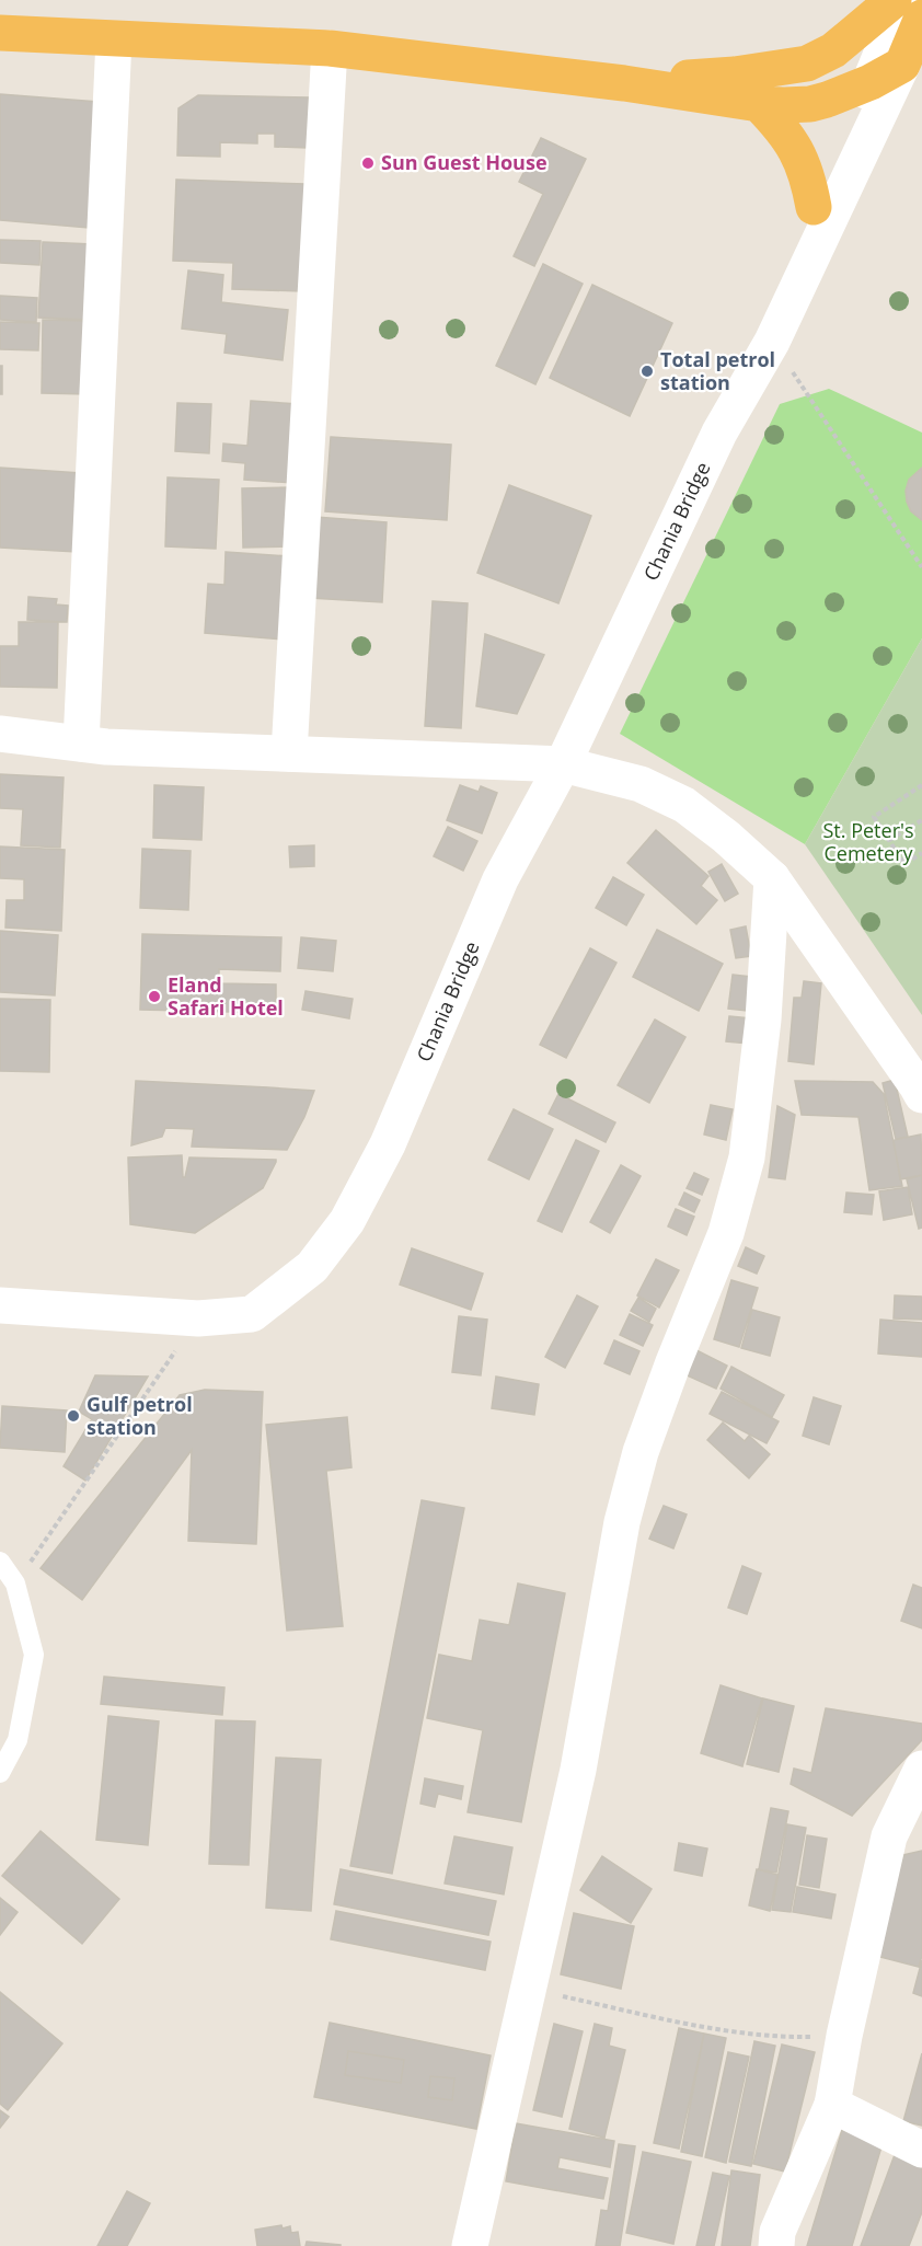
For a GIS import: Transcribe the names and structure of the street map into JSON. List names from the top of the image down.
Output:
{
  "streets": {
    "street": ["Chania Bridge"]
  },
  "parks": ["St. Peter's Cemetery"],
  "places": [
    "Sun Guest House",
    "Total petrol station",
    "Eland Safari Hotel",
    "Gulf petrol station"
  ]
}
